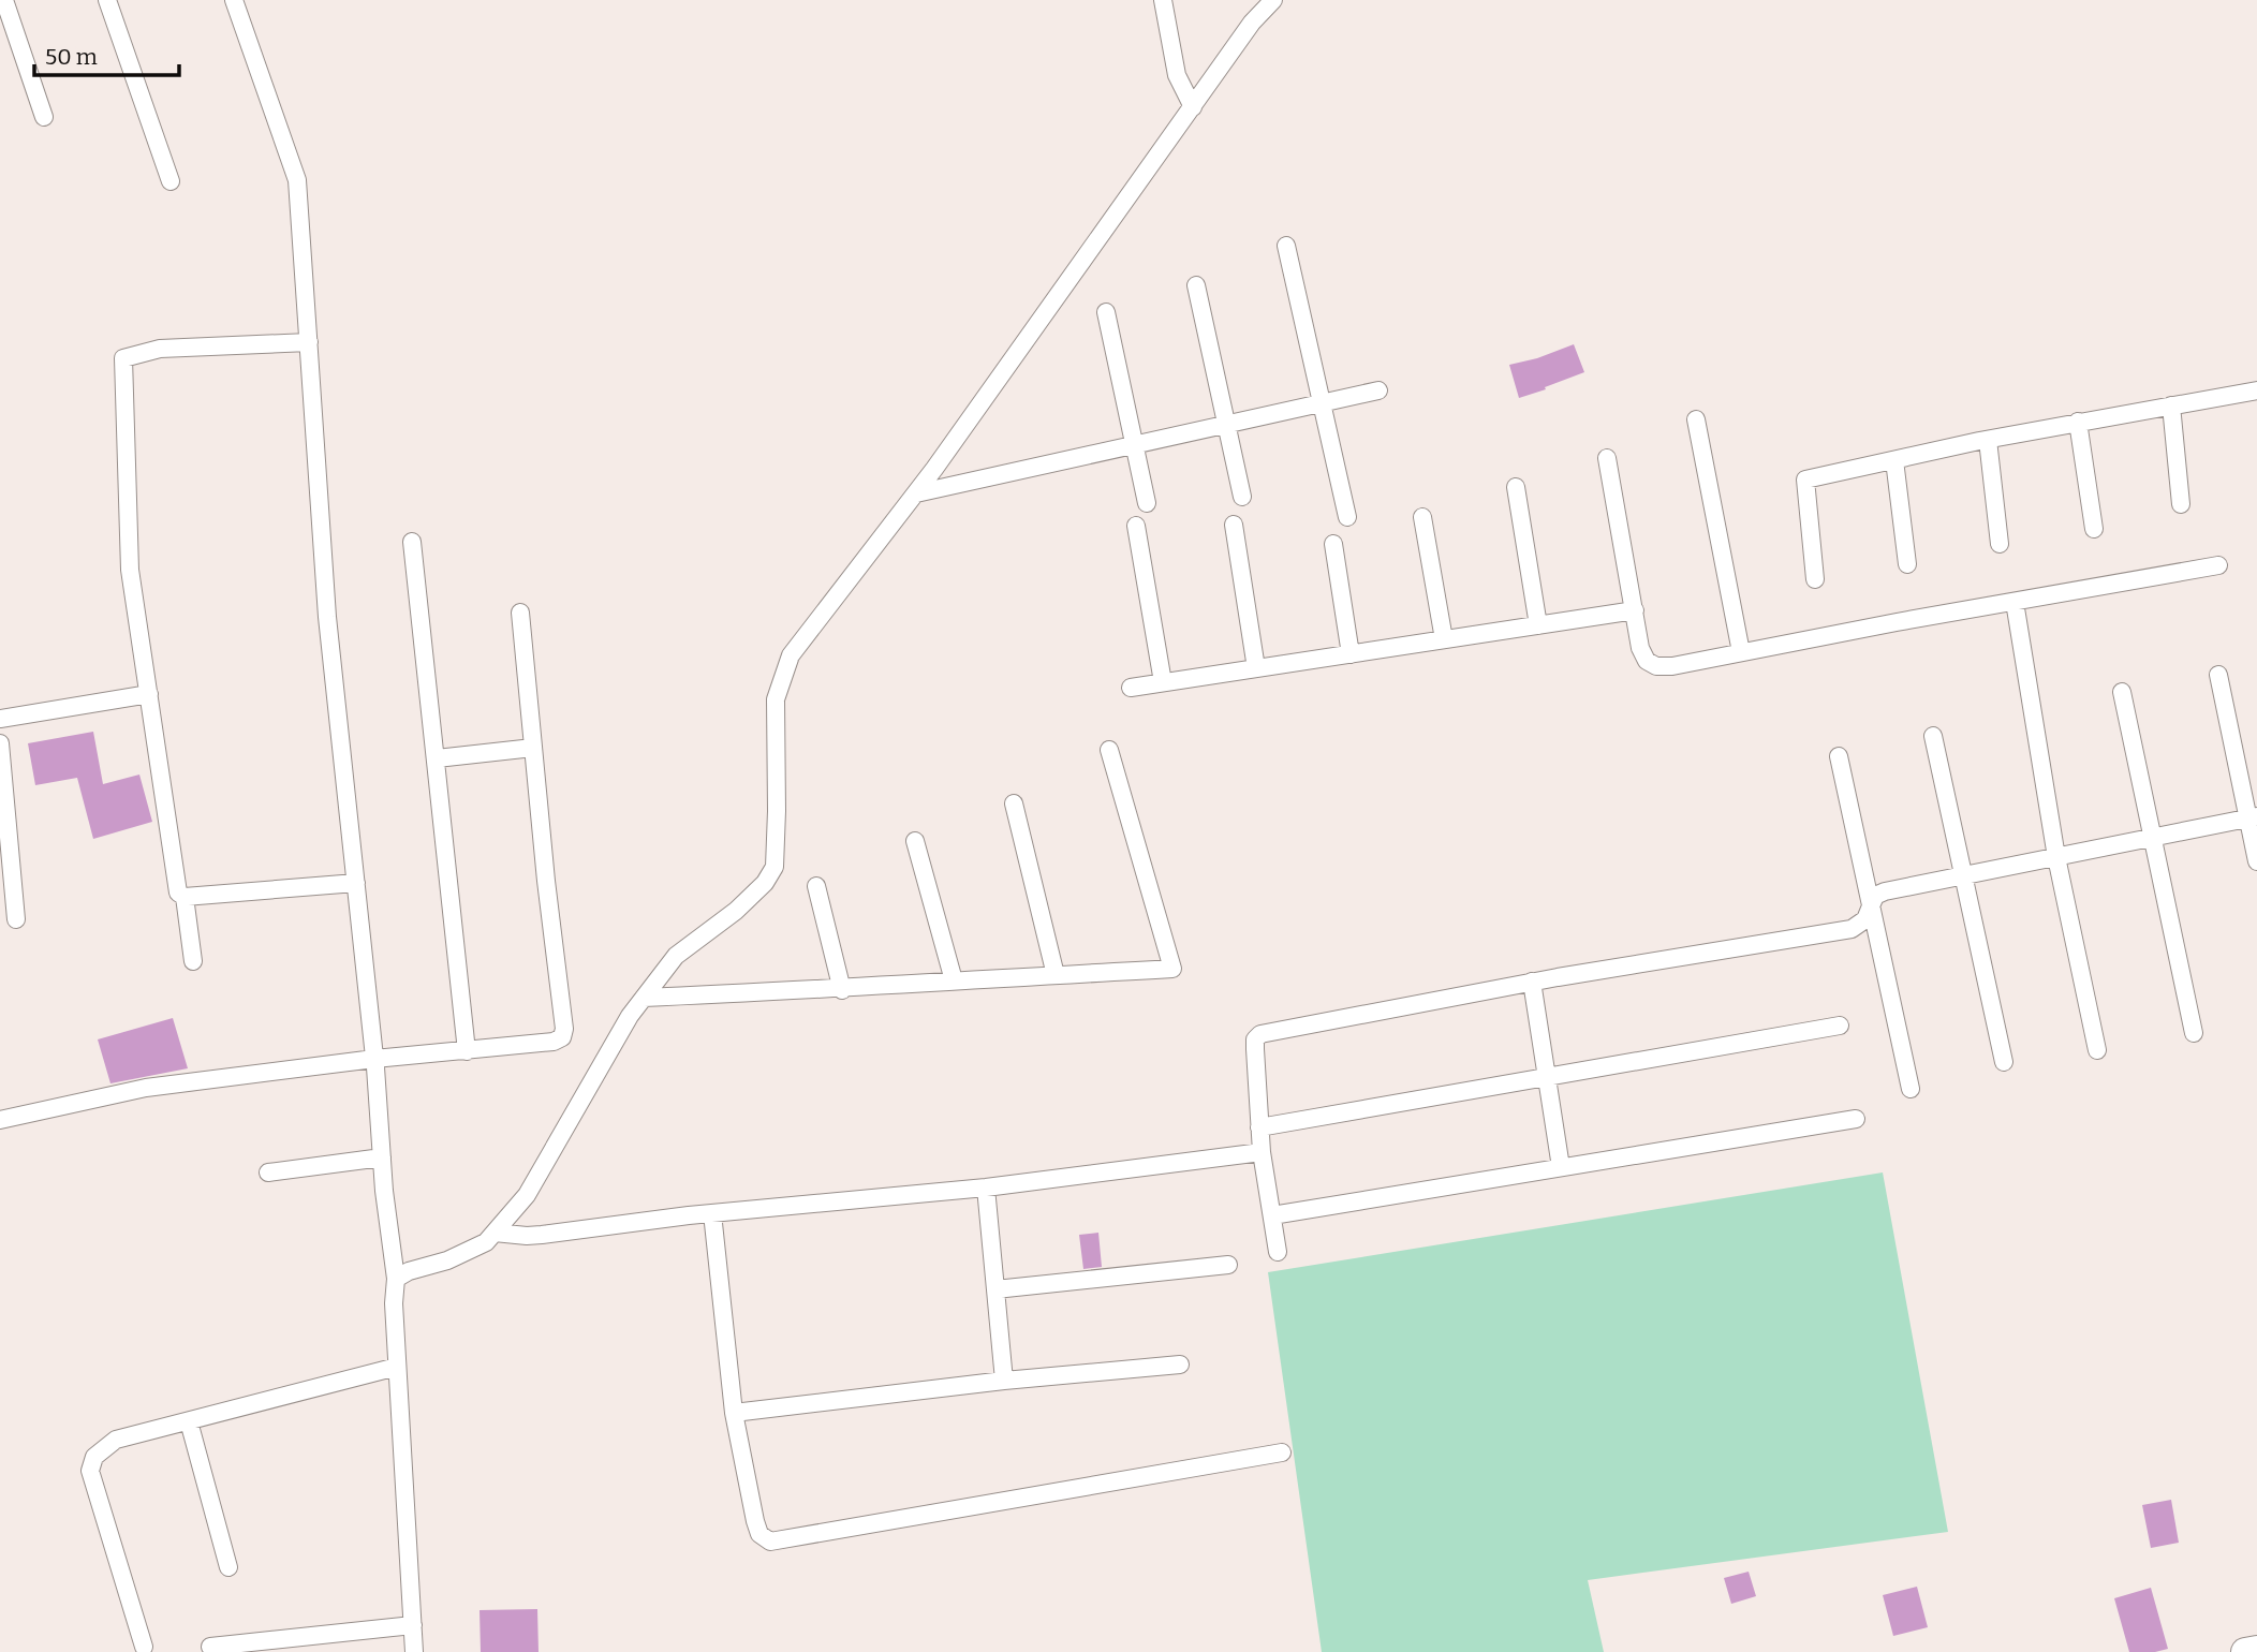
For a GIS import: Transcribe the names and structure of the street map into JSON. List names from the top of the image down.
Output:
{
  "scale_bar": "50 m"
}
